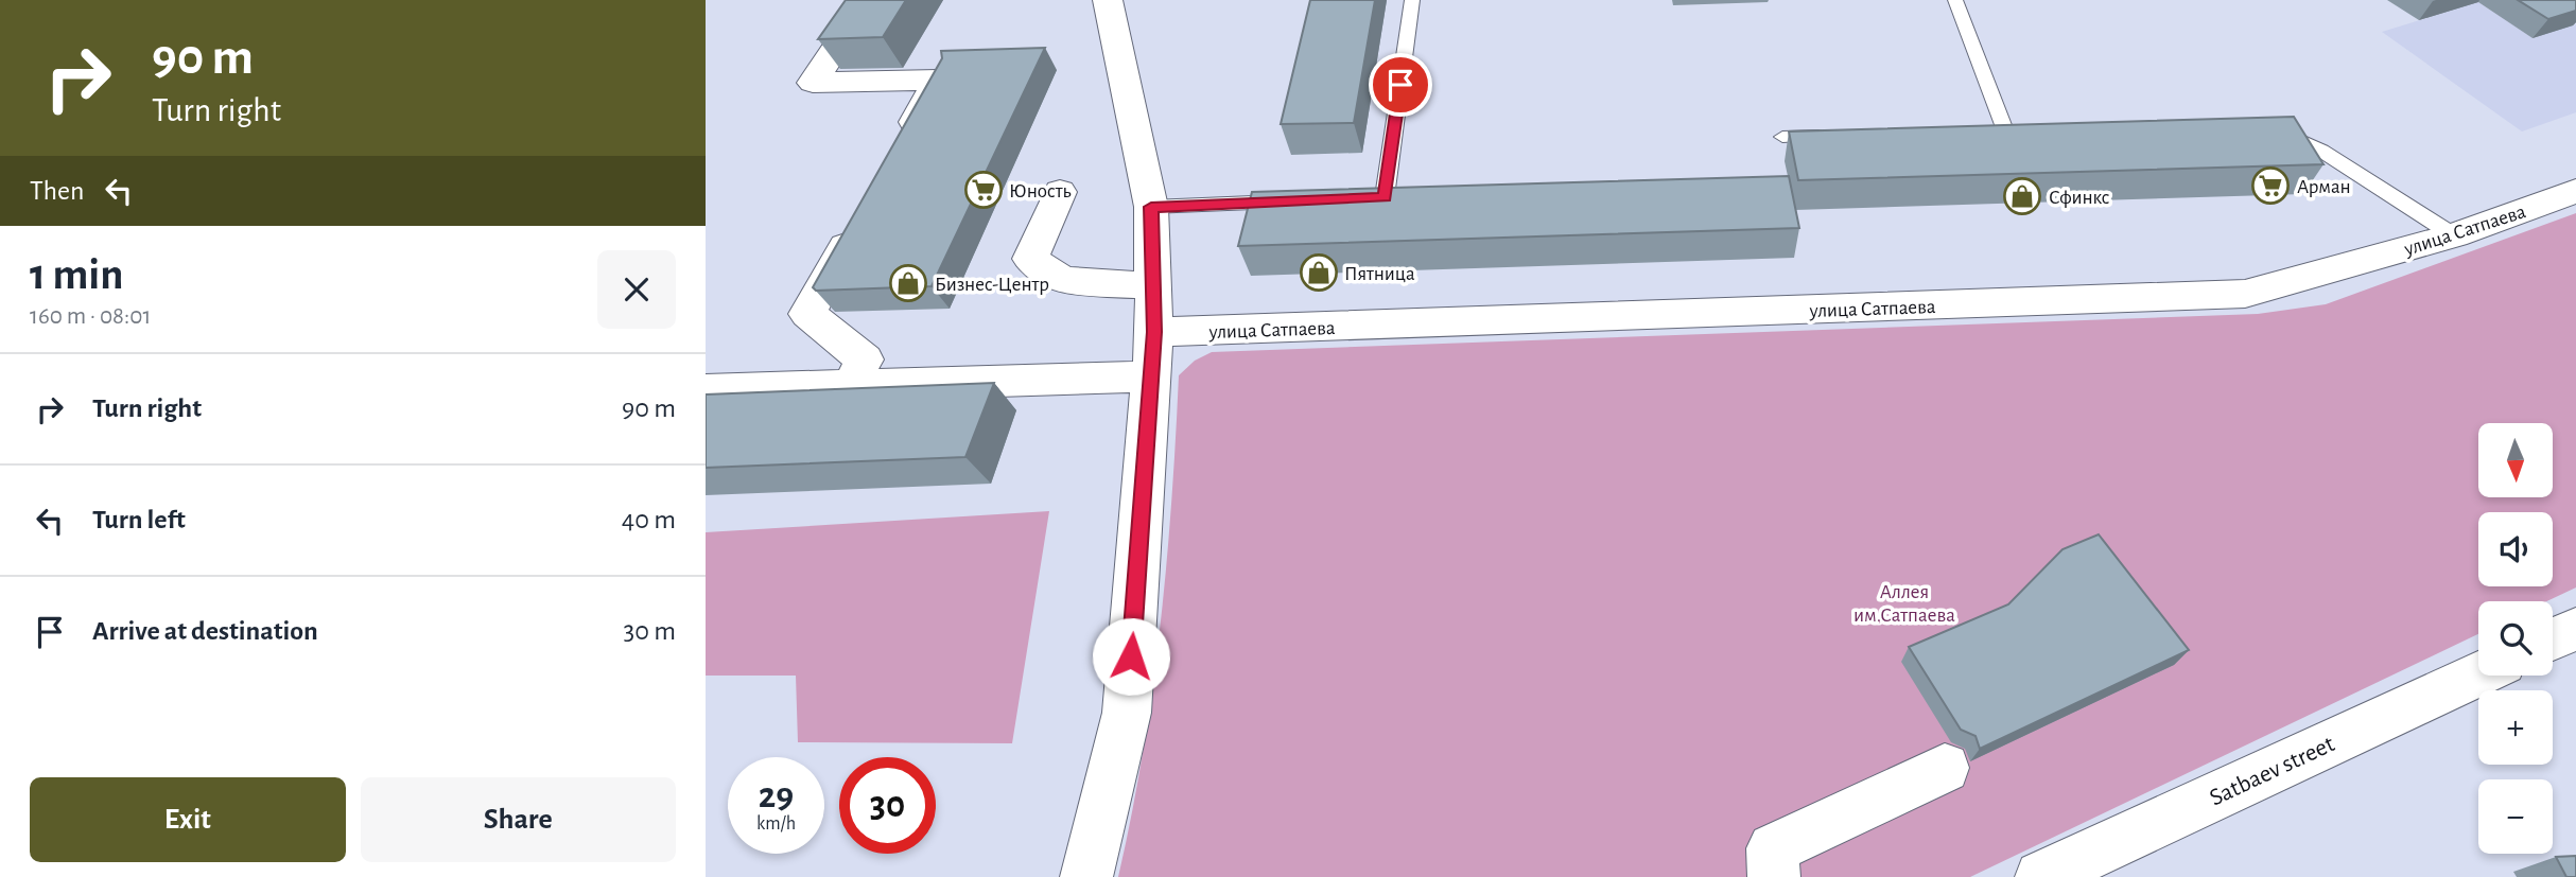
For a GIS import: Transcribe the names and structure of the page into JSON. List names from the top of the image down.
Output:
{
  "streets": {
    "street": ["улица Сатпаева", "Satbaev street"]
  },
  "parks": ["Аллея им.Сатпаева"],
  "places": {
    "supermarket": ["Арман", "Юность"],
    "shop": ["Сфинкс", "Пятница", "Бизнес-Центр"]
  },
  "north": "bottom",
  "page": {
    "turn": ["90 m", "Turn right"],
    "then": "Then",
    "heading": ["1 min", "160 m · 08:01"],
    "list": [
      {
        "name": "Turn right",
        "value": "90 m"
      },
      {
        "name": "Turn left",
        "value": "40 m"
      },
      {
        "name": "Arrive at destination",
        "value": "30 m"
      }
    ],
    "map_buttons": ["+", "−"],
    "speed": "29 km/h",
    "limit": "30",
    "buttons": ["Exit", "Share"]
  }
}
